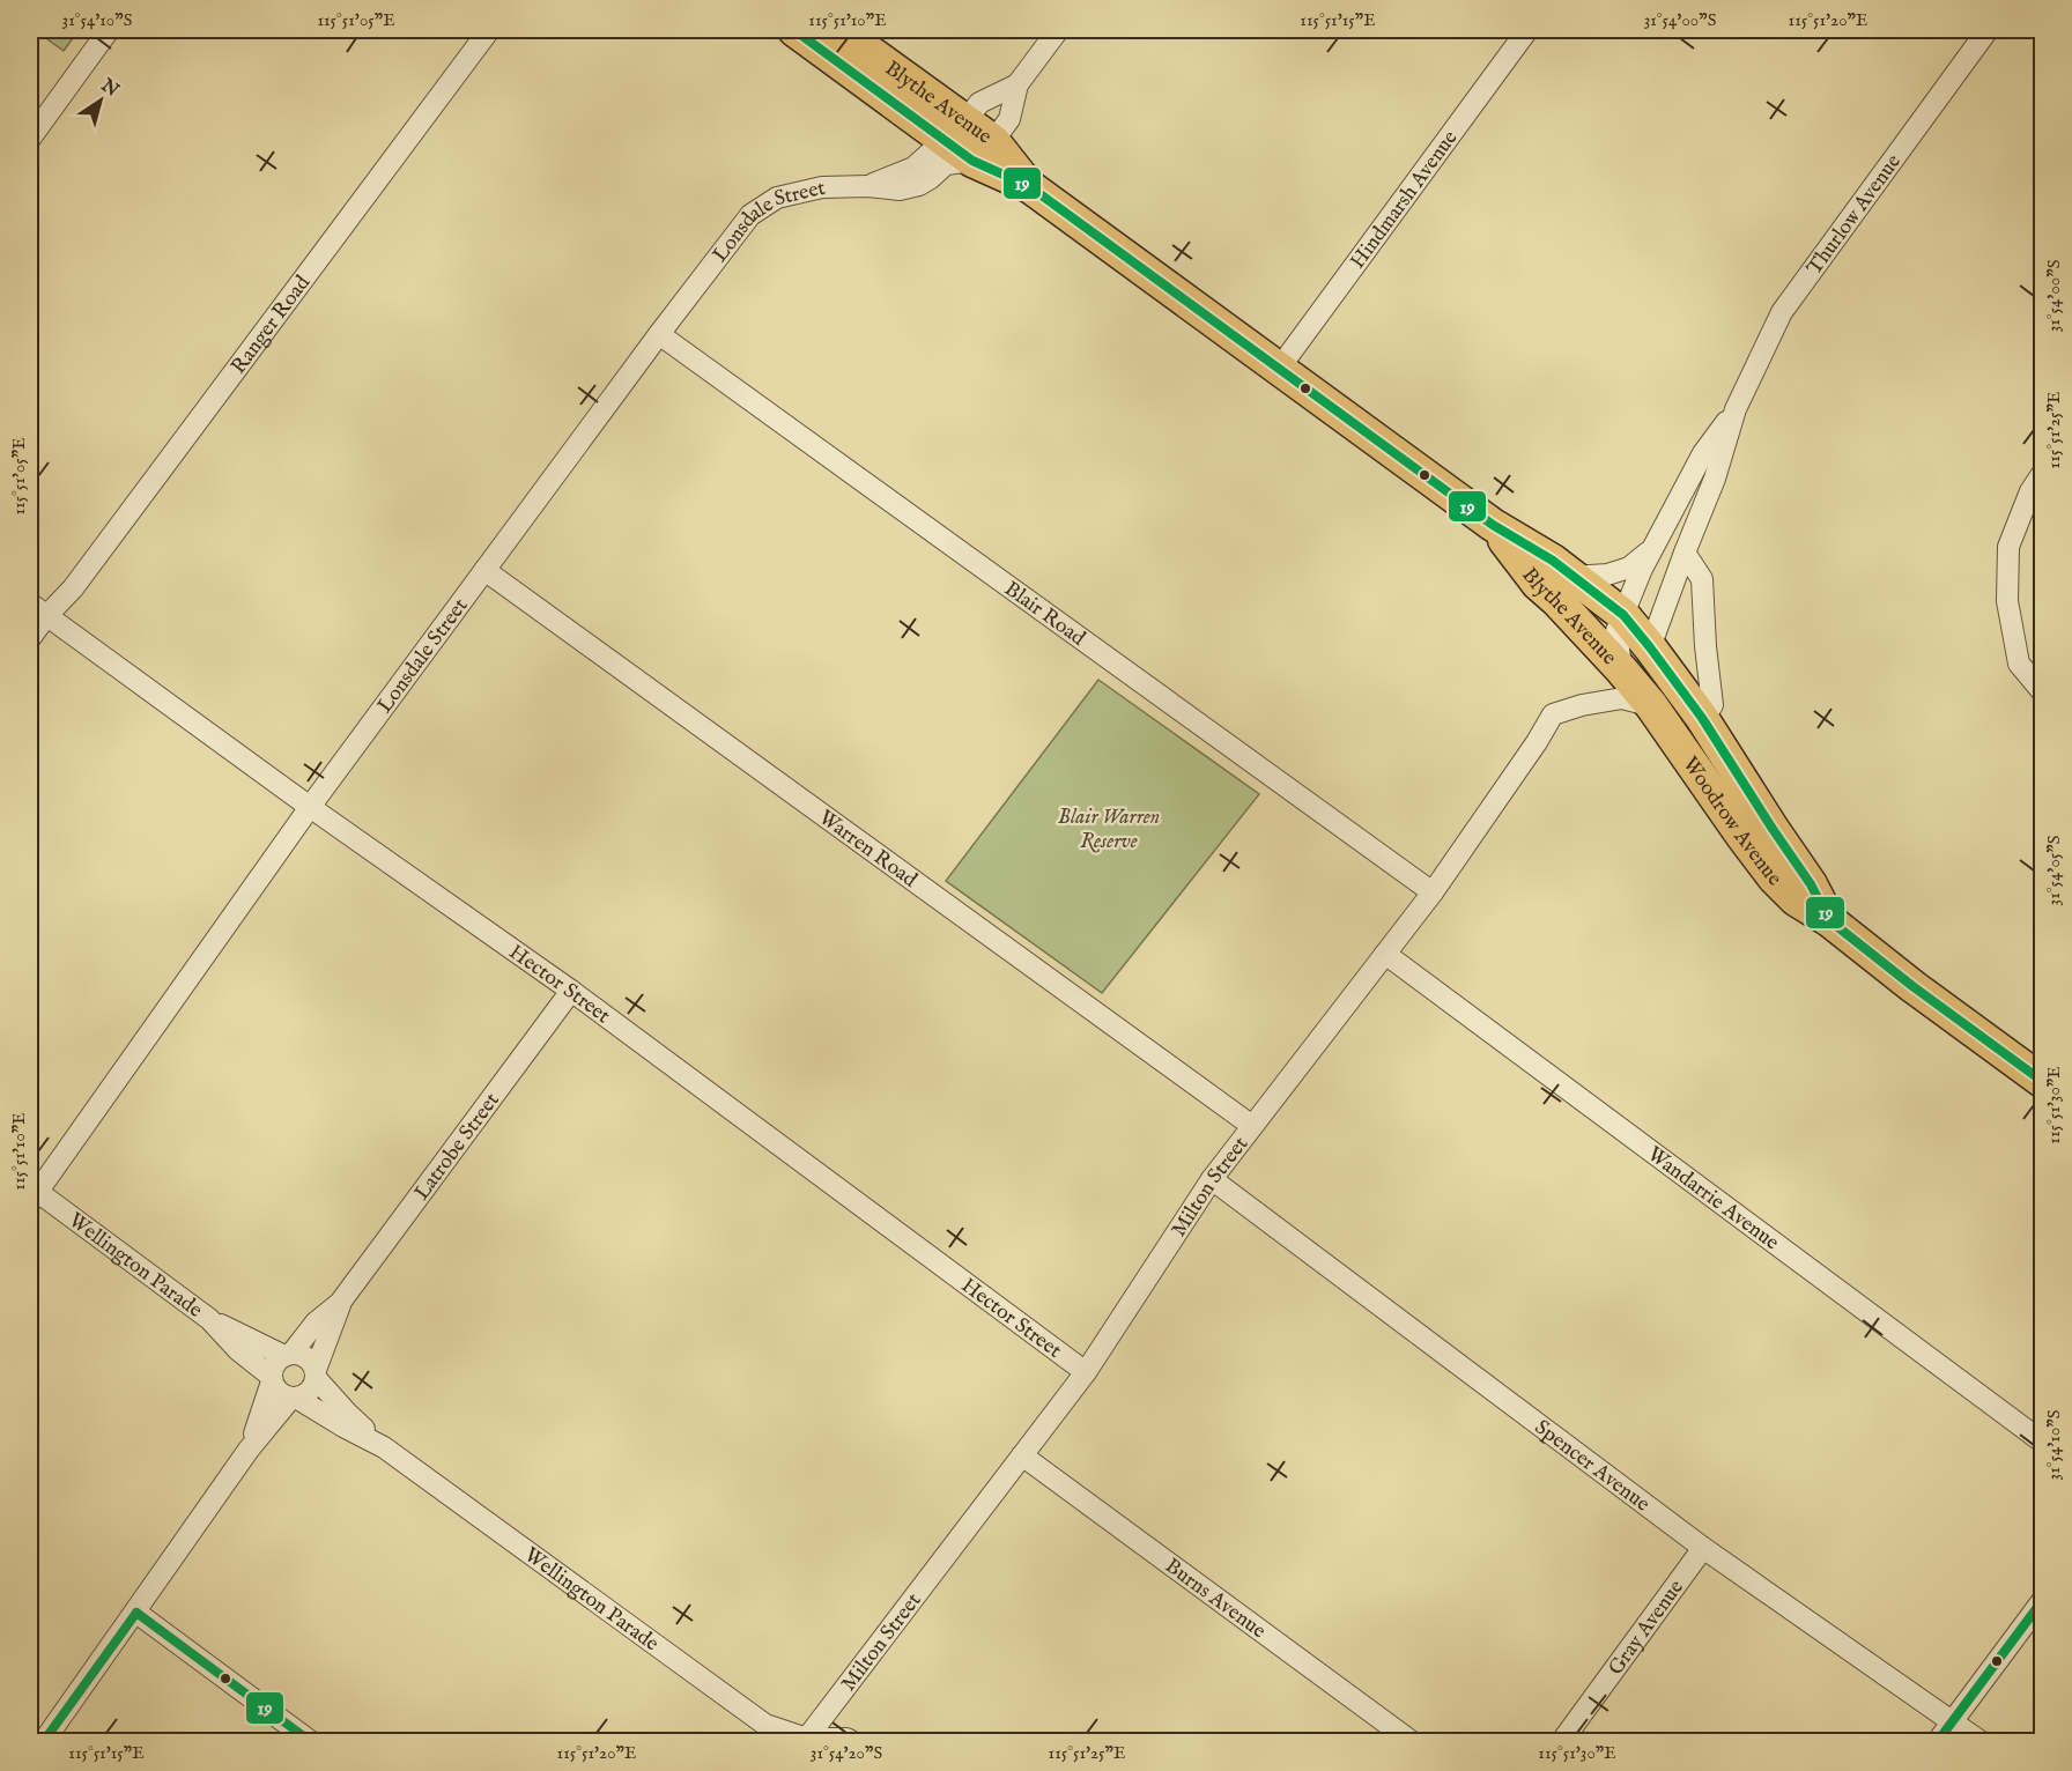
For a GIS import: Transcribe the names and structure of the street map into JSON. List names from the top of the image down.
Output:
{
  "streets": {
    "main road": ["Blythe Avenue", "Woodrow Avenue"],
    "street": [
      "Hindmarsh Avenue",
      "Thurlow Avenue",
      "Lonsdale Street",
      "Ranger Road",
      "Blair Road",
      "Warren Road",
      "Hector Street",
      "Latrobe Street",
      "Milton Street",
      "Wandarrie Avenue",
      "Wellington Parade",
      "Spencer Avenue",
      "Burns Avenue",
      "Gray Avenue"
    ]
  },
  "crossings": [
    ["Blythe Avenue", "Hindmarsh Avenue"],
    ["Blythe Avenue", "Thurlow Avenue"],
    ["Blythe Avenue", "Lonsdale Street"],
    ["Blythe Avenue", "Woodrow Avenue"],
    ["Blythe Avenue", "Milton Street"],
    ["Lonsdale Street", "Blair Road"],
    ["Lonsdale Street", "Warren Road"],
    ["Lonsdale Street", "Hector Street"],
    ["Lonsdale Street", "Wellington Parade"],
    ["Ranger Road", "Hector Street"],
    ["Blair Road", "Milton Street"],
    ["Woodrow Avenue", "Milton Street"],
    ["Warren Road", "Milton Street"],
    ["Hector Street", "Latrobe Street"],
    ["Hector Street", "Milton Street"],
    ["Latrobe Street", "Wellington Parade"],
    ["Milton Street", "Wandarrie Avenue"],
    ["Milton Street", "Wellington Parade"],
    ["Milton Street", "Spencer Avenue"],
    ["Milton Street", "Burns Avenue"],
    ["Spencer Avenue", "Gray Avenue"]
  ],
  "parks": ["Blair Warren Reserve"],
  "lines": ["transit line 19"],
  "north": "top right",
  "coordinates": [
    "31°54'10\"S",
    "115°51'05\"E",
    "115°51'10\"E",
    "115°51'15\"E",
    "31°54'00\"S",
    "115°51'20\"E",
    "115°51'25\"E",
    "31°54'05\"S",
    "115°51'30\"E",
    "31°54'20\"S"
  ]
}
